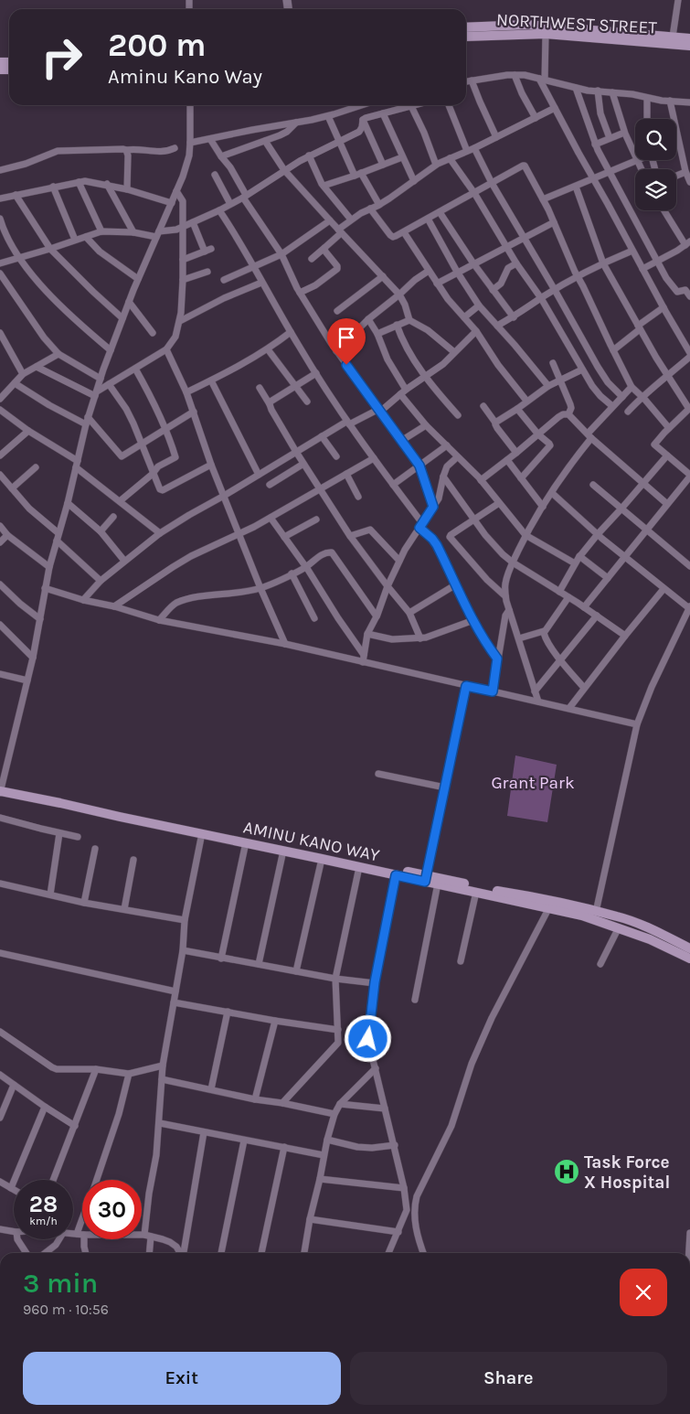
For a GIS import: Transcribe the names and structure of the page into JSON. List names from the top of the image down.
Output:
{
  "streets": {
    "main road": ["NORTHWEST STREET", "AMINU KANO WAY"]
  },
  "parks": ["Grant Park"],
  "places": {
    "hospital": ["Task Force X Hospital"]
  },
  "page": {
    "turn": ["200 m", "Aminu Kano Way"],
    "speed": "28 km/h",
    "limit": "30",
    "heading": ["3 min", "960 m · 10:56"],
    "buttons": ["Exit", "Share"]
  }
}
